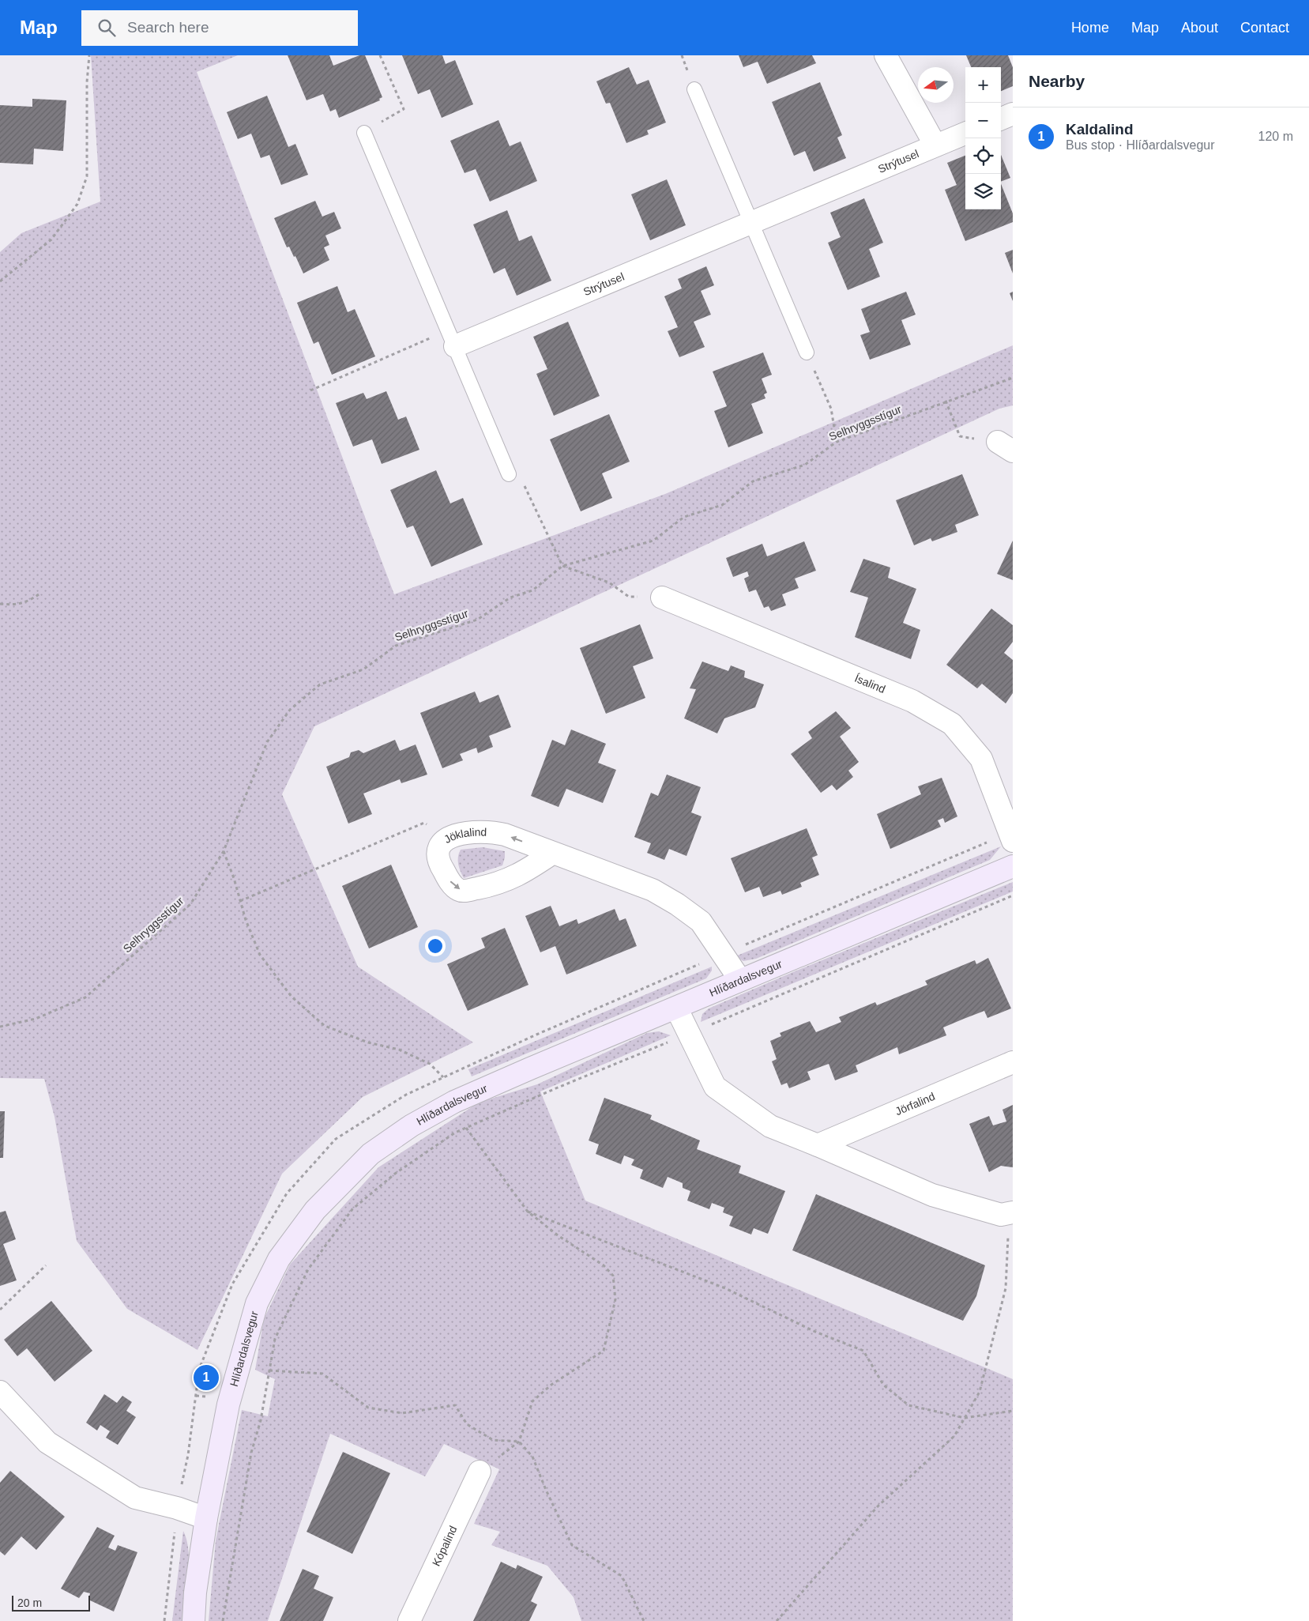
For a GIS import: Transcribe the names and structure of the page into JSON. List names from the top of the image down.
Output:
{
  "streets": {
    "street": [
      "Strýtusel",
      "Ísalind",
      "Jöklalind",
      "Hlíðardalsvegur",
      "Jörfalind",
      "Kópalind"
    ],
    "path": ["Selhryggsstígur"]
  },
  "crossings": [
    ["Jöklalind", "Hlíðardalsvegur"]
  ],
  "scale_bar": "20 m",
  "north": "left",
  "page": {
    "header": "Map",
    "search": "Search here",
    "nav": [
      "Home",
      "Map",
      "About",
      "Contact"
    ],
    "heading": "Nearby",
    "map_buttons": ["+", "−"],
    "list": [
      {
        "mark": "1",
        "name": "Kaldalind",
        "note": "Bus stop · Hlíðardalsvegur",
        "value": "120 m"
      }
    ],
    "pins": "1",
    "scale": "20 m"
  }
}
